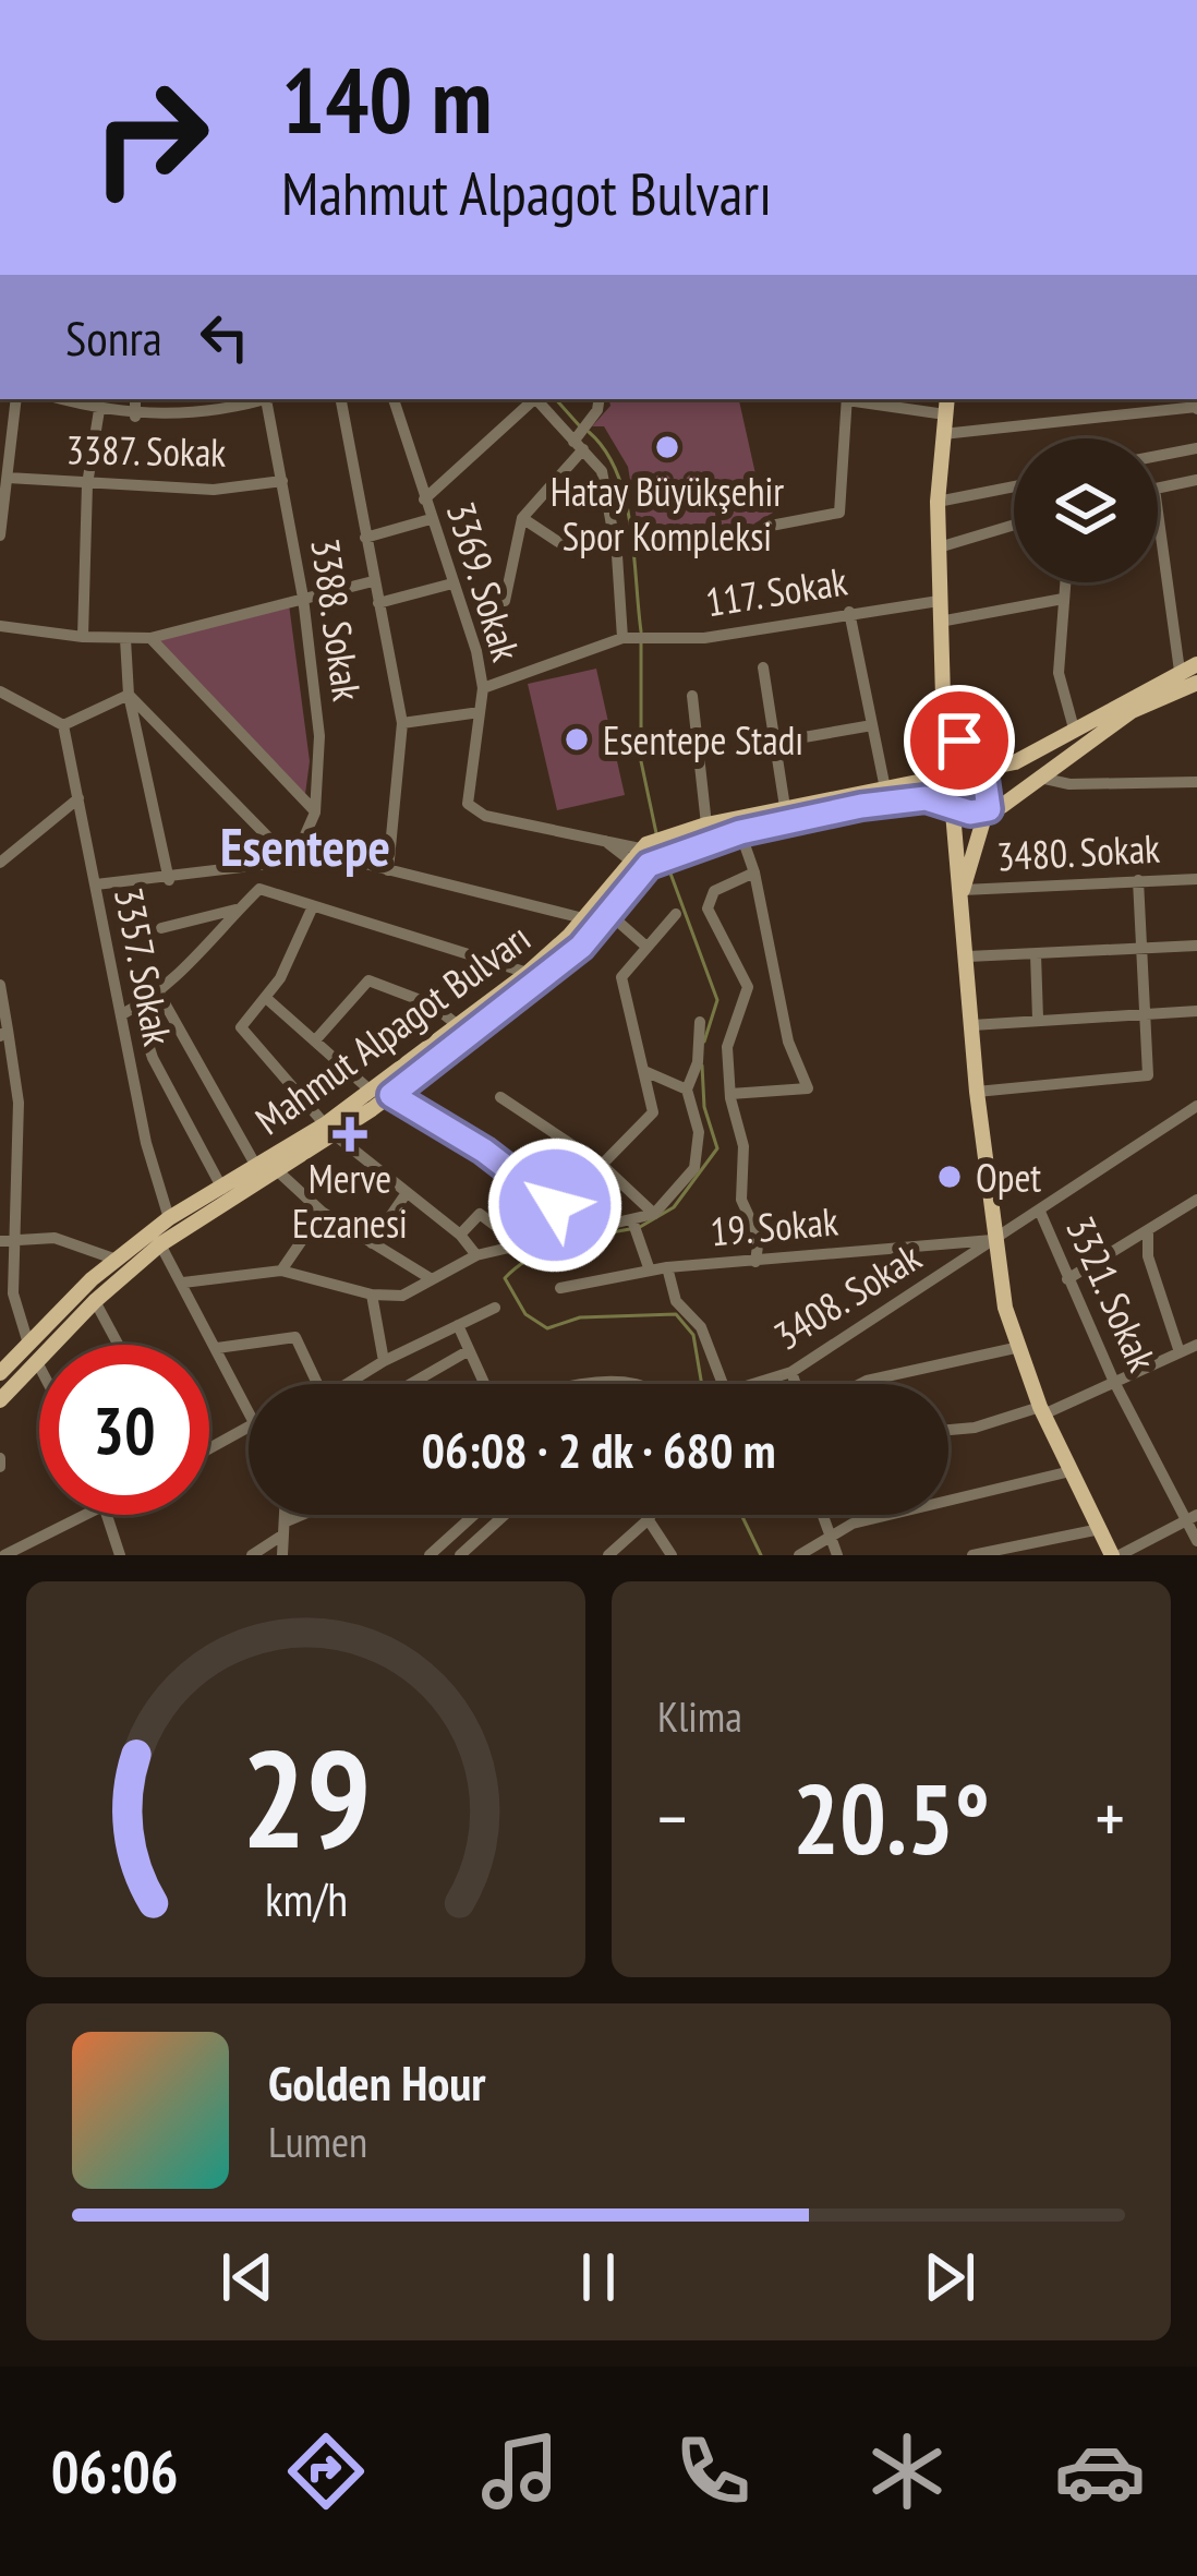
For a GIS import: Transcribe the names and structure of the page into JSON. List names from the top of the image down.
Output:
{
  "streets": {
    "main road": ["Mahmut Alpagot Bulvarı"],
    "street": [
      "3387. Sokak",
      "3369. Sokak",
      "117. Sokak",
      "3388. Sokak",
      "3480. Sokak",
      "3357. Sokak",
      "19. Sokak",
      "3321. Sokak",
      "3408. Sokak"
    ]
  },
  "crossings": [
    ["3387. Sokak", "3388. Sokak"],
    ["3369. Sokak", "117. Sokak"],
    ["3369. Sokak", "Mahmut Alpagot Bulvarı"],
    ["3357. Sokak", "Mahmut Alpagot Bulvarı"],
    ["19. Sokak", "3408. Sokak"],
    ["3321. Sokak", "3408. Sokak"]
  ],
  "districts": ["Esentepe"],
  "places": {
    "other": ["Hatay Büyükşehir Spor Kompleksi", "Esentepe Stadı", "Opet"],
    "health": ["Merve Eczanesi"]
  },
  "page": {
    "turn": ["140 m", "Mahmut Alpagot Bulvarı"],
    "then": "Sonra",
    "limit": "30",
    "trip": "06:08 · 2 dk · 680 m",
    "tile": "Klima",
    "heat": ["−", "20.5°", "+"],
    "song": ["Golden Hour", "Lumen"],
    "tabs": "06:06",
    "gauge": ["29", "km/h"]
  }
}
